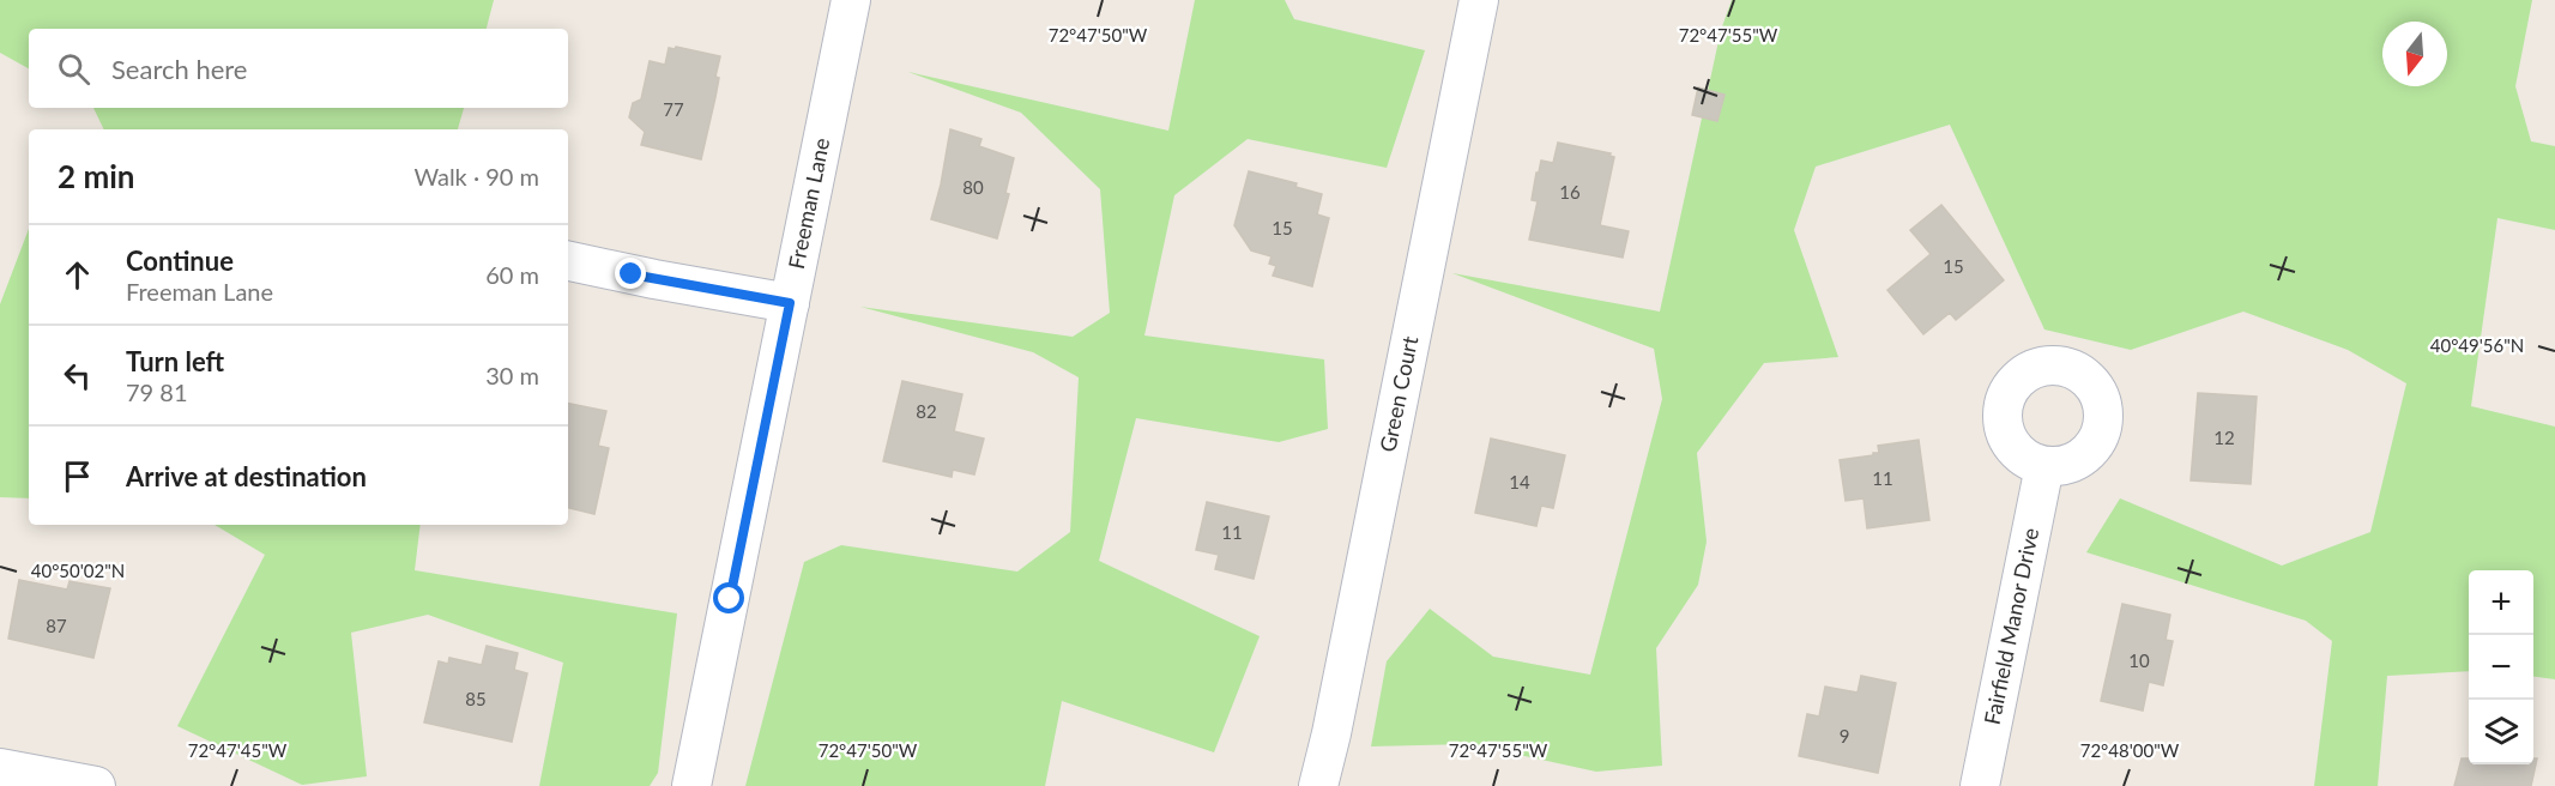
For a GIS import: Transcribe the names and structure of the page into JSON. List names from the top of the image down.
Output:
{
  "streets": {
    "street": ["Freeman Lane", "Green Court", "Fairfield Manor Drive"]
  },
  "house_numbers": [
    "77",
    "80",
    "16",
    "15",
    "15",
    "82",
    "12",
    "11",
    "14",
    "11",
    "87",
    "10",
    "85",
    "9"
  ],
  "north": "bottom",
  "page": {
    "search": "Search here",
    "heading": ["2 min", "Walk · 90 m"],
    "list": [
      ["Continue", "Freeman Lane", "60 m"],
      ["Turn left", "79 81", "30 m"],
      "Arrive at destination"
    ],
    "map_buttons": ["+", "−"]
  },
  "coordinates": [
    "72°47'50\"W",
    "72°47'55\"W",
    "40°49'56\"N",
    "40°50'02\"N",
    "72°47'45\"W",
    "72°48'00\"W"
  ]
}
